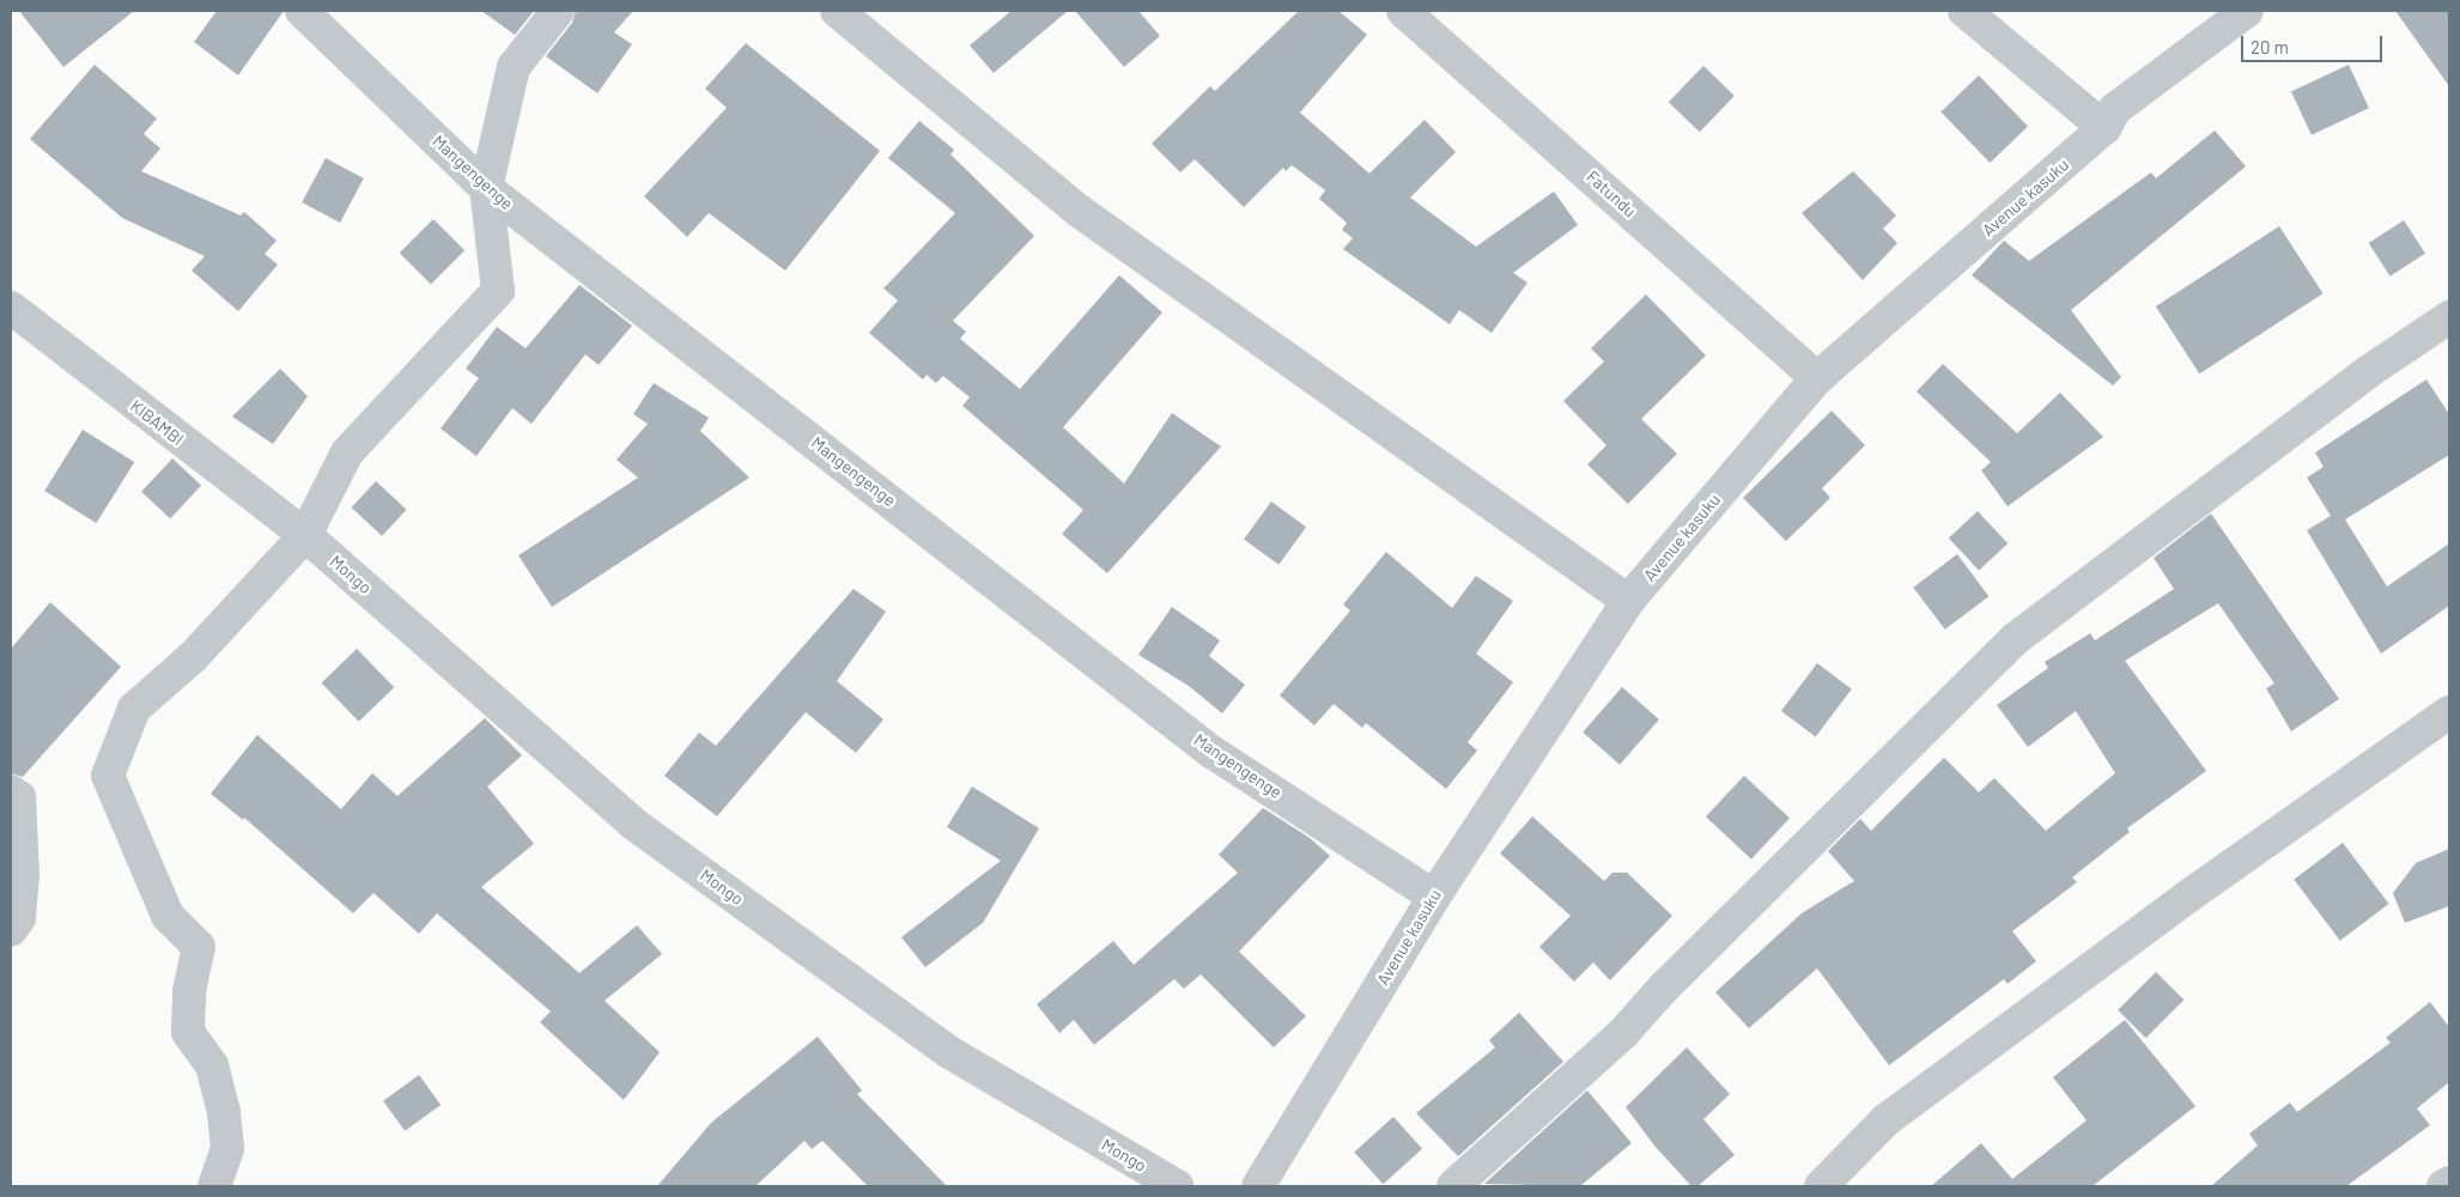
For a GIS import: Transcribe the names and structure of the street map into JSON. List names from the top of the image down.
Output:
{
  "streets": {
    "street": [
      "Mangengenge",
      "Fatundu",
      "Avenue kasuku",
      "KIBAMBI",
      "Mongo"
    ]
  },
  "crossings": [
    ["Mangengenge", "Avenue kasuku"],
    ["Fatundu", "Avenue kasuku"],
    ["KIBAMBI", "Mongo"]
  ],
  "scale_bar": "20 m"
}
